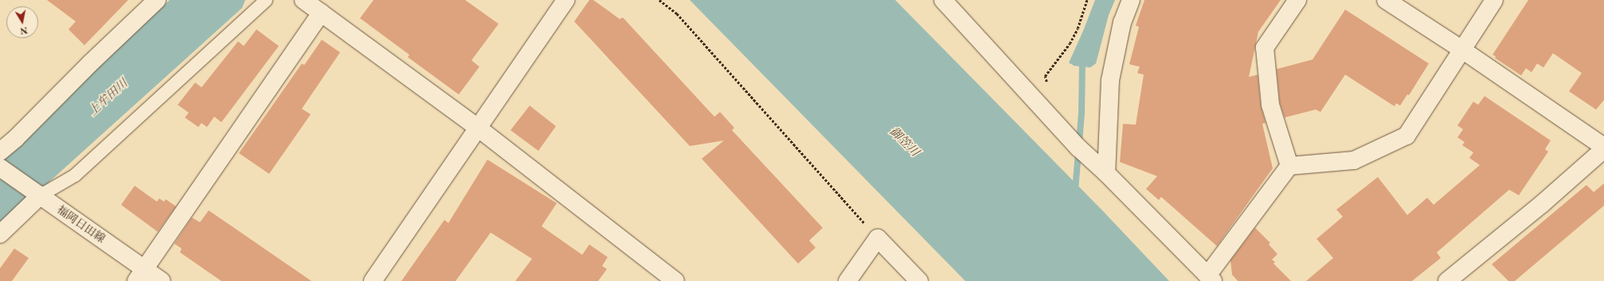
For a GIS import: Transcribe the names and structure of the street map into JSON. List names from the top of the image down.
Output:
{
  "streets": {
    "street": ["福岡日田線"]
  },
  "water": ["上牟田川", "御笠川"],
  "north": "bottom"
}
